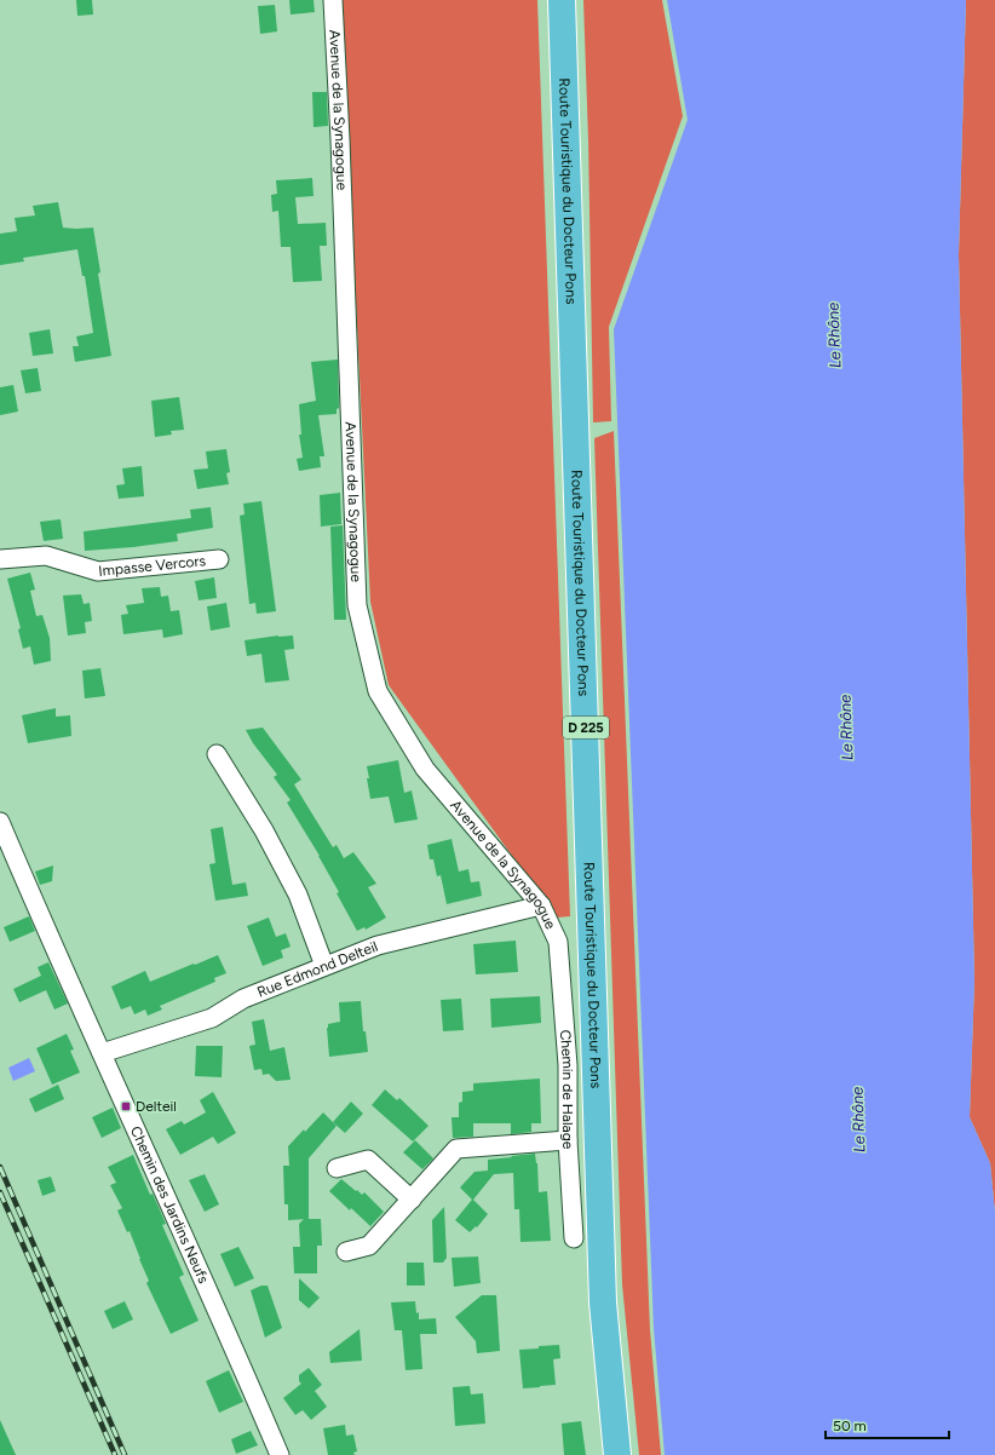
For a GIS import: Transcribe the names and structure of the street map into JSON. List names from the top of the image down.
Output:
{
  "streets": {
    "highway": ["Route Touristique du Docteur Pons", "D 225"],
    "street": [
      "Avenue de la Synagogue",
      "Impasse Vercors",
      "Rue Edmond Delteil",
      "Chemin de Halage",
      "Chemin des Jardins Neufs"
    ]
  },
  "crossings": [
    ["Avenue de la Synagogue", "Rue Edmond Delteil"],
    ["Avenue de la Synagogue", "Chemin de Halage"],
    ["Rue Edmond Delteil", "Chemin des Jardins Neufs"]
  ],
  "water": ["Le Rhône"],
  "places": {
    "transit": ["Delteil"]
  },
  "scale_bar": "50 m"
}
